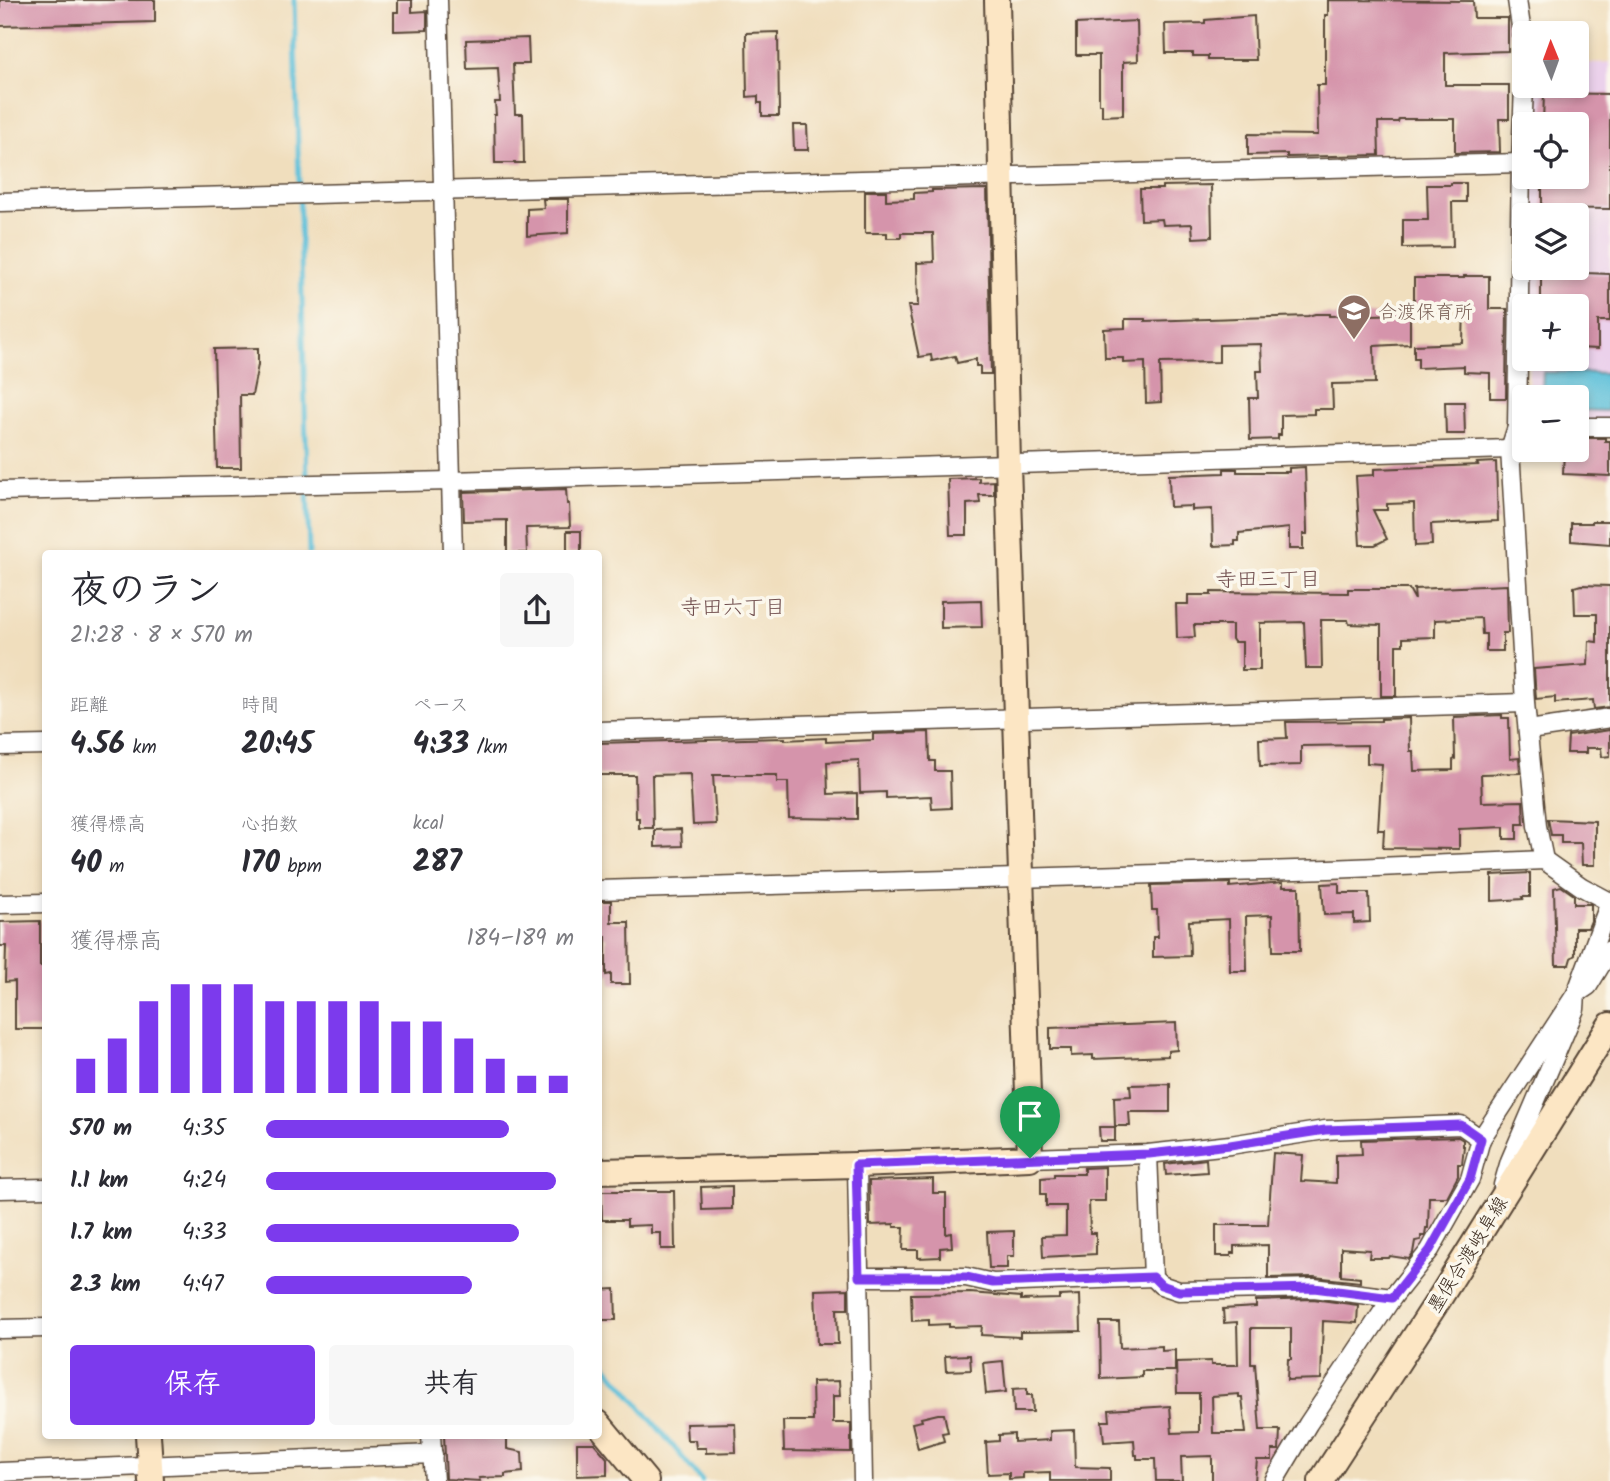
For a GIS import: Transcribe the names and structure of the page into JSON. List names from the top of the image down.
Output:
{
  "streets": {
    "street": ["墨俣合渡岐阜線"]
  },
  "districts": ["寺田三丁目", "寺田六丁目"],
  "places": {
    "school or university": ["合渡保育所"]
  },
  "north": "top",
  "page": {
    "map_buttons": ["+", "−"],
    "heading": ["夜のラン", "21:28 · 8 × 570 m"],
    "stats": [
      ["距離", "4.56 km"],
      ["時間", "20:45"],
      ["ペース", "4:33 /km"],
      ["獲得標高", "40 m"],
      ["心拍数", "170 bpm"],
      ["kcal", "287"]
    ],
    "chart": ["獲得標高", "184–189 m"],
    "list": [
      {
        "name": "570 m",
        "note": "4:35"
      },
      {
        "name": "1.1 km",
        "note": "4:24"
      },
      {
        "name": "1.7 km",
        "note": "4:33"
      },
      {
        "name": "2.3 km",
        "note": "4:47"
      }
    ],
    "buttons": ["保存", "共有"]
  }
}
